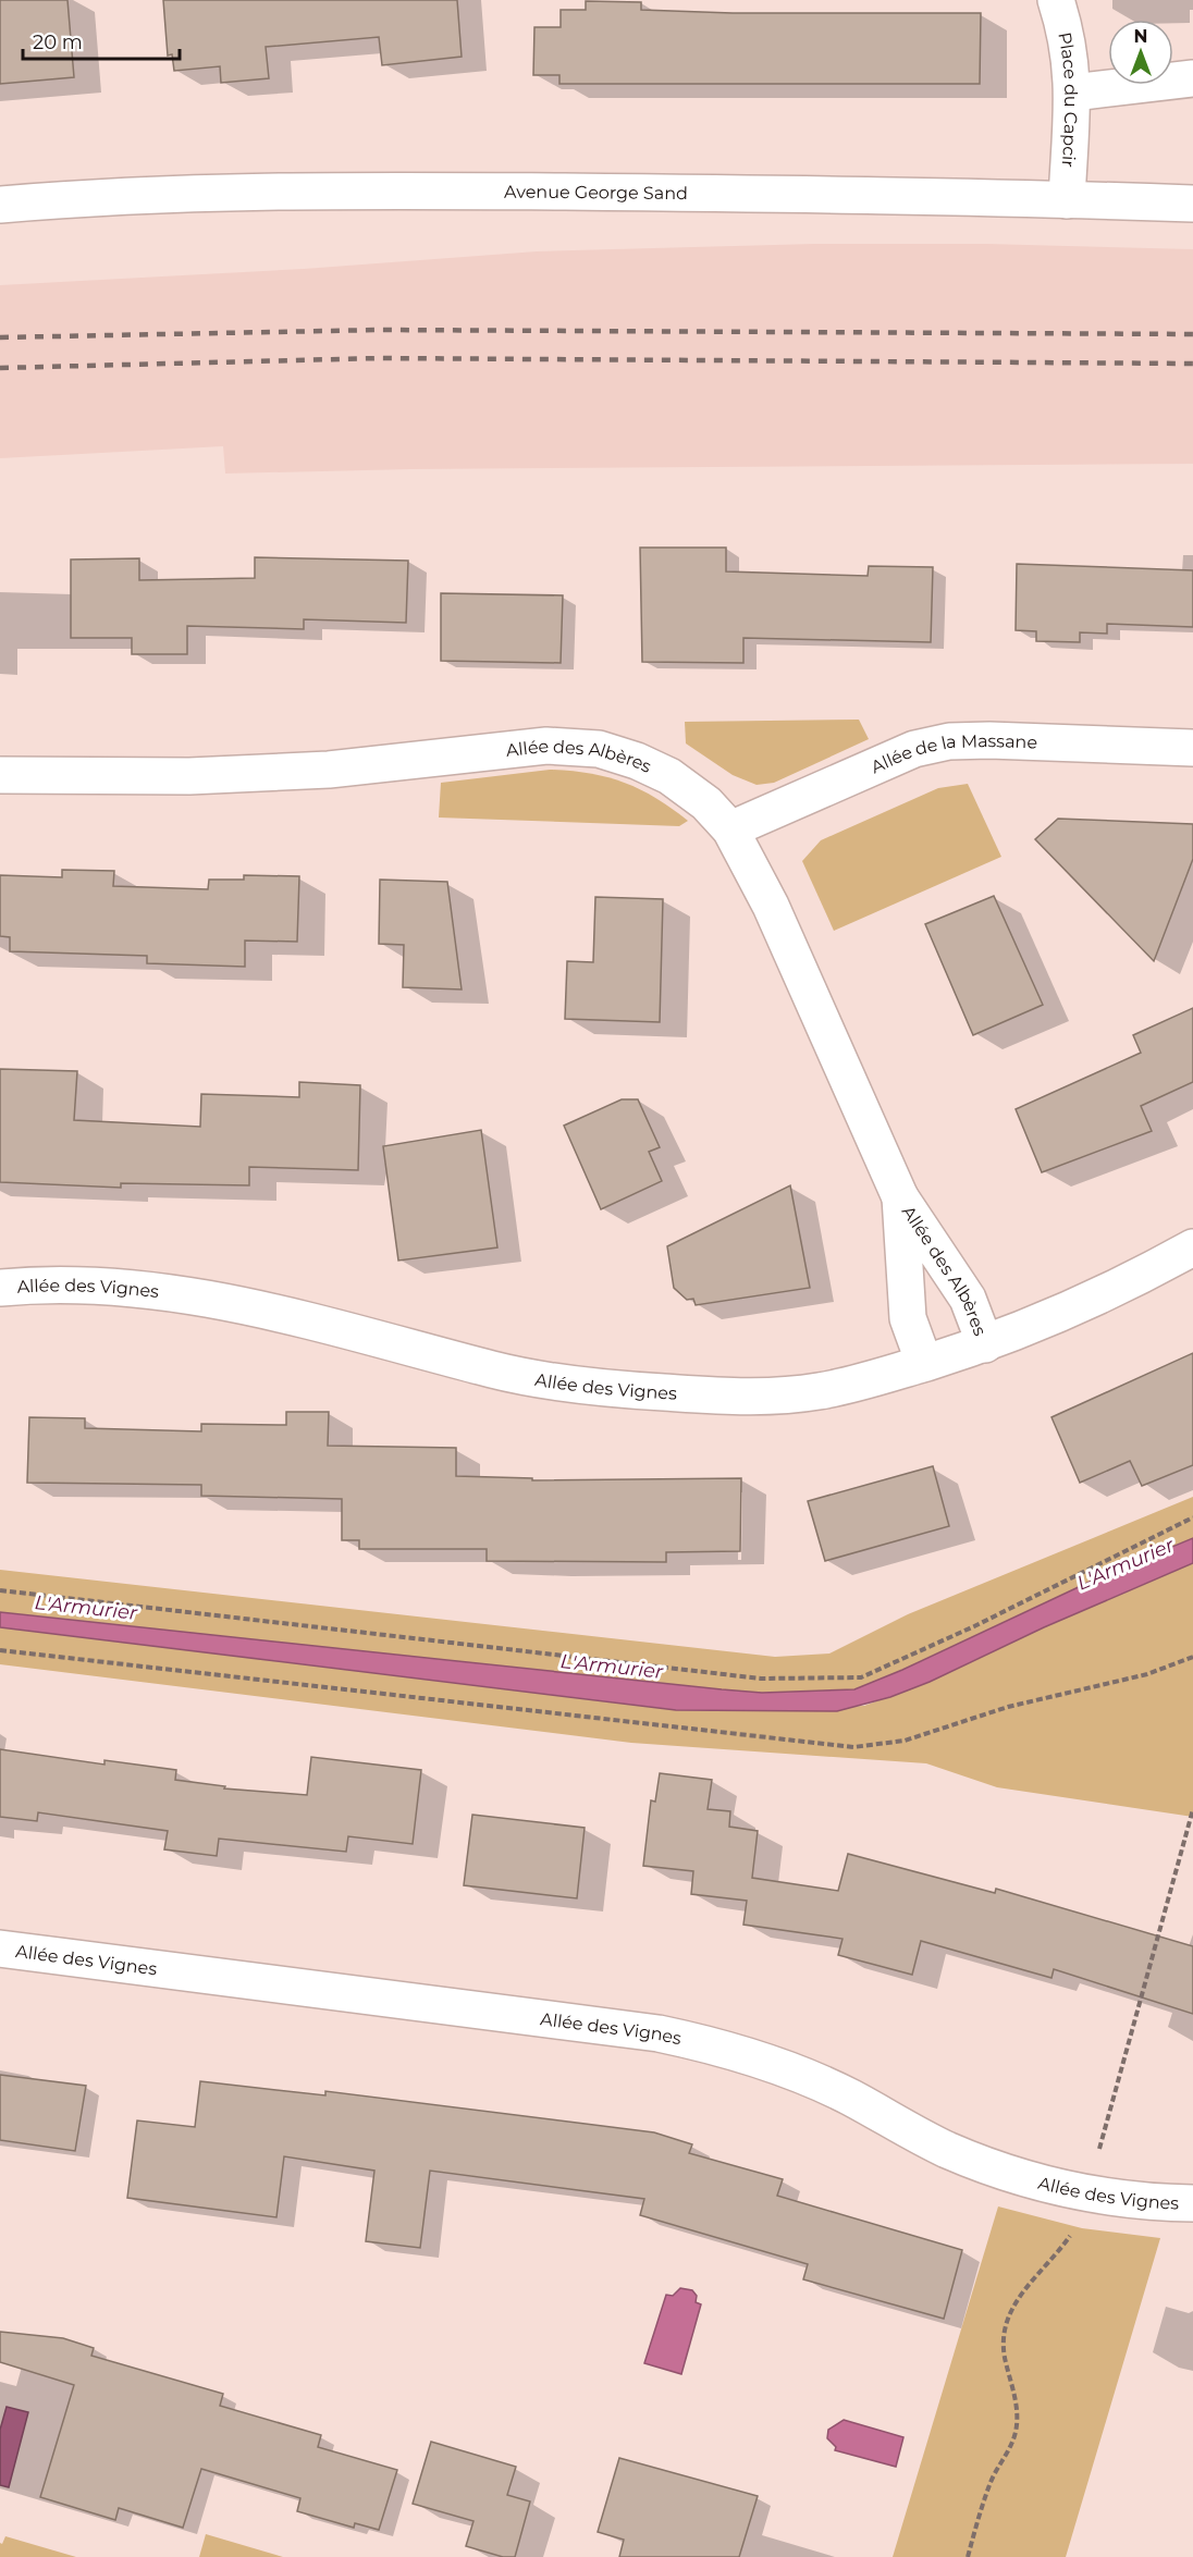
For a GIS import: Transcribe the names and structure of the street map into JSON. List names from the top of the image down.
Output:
{
  "streets": {
    "street": [
      "Place du Capcir",
      "Avenue George Sand",
      "Allée de la Massane",
      "Allée des Albères",
      "Allée des Vignes"
    ]
  },
  "crossings": [
    ["Place du Capcir", "Avenue George Sand"],
    ["Allée de la Massane", "Allée des Albères"],
    ["Allée des Albères", "Allée des Vignes"]
  ],
  "water": ["L'Armurier"],
  "scale_bar": "20 m",
  "north": "top"
}
